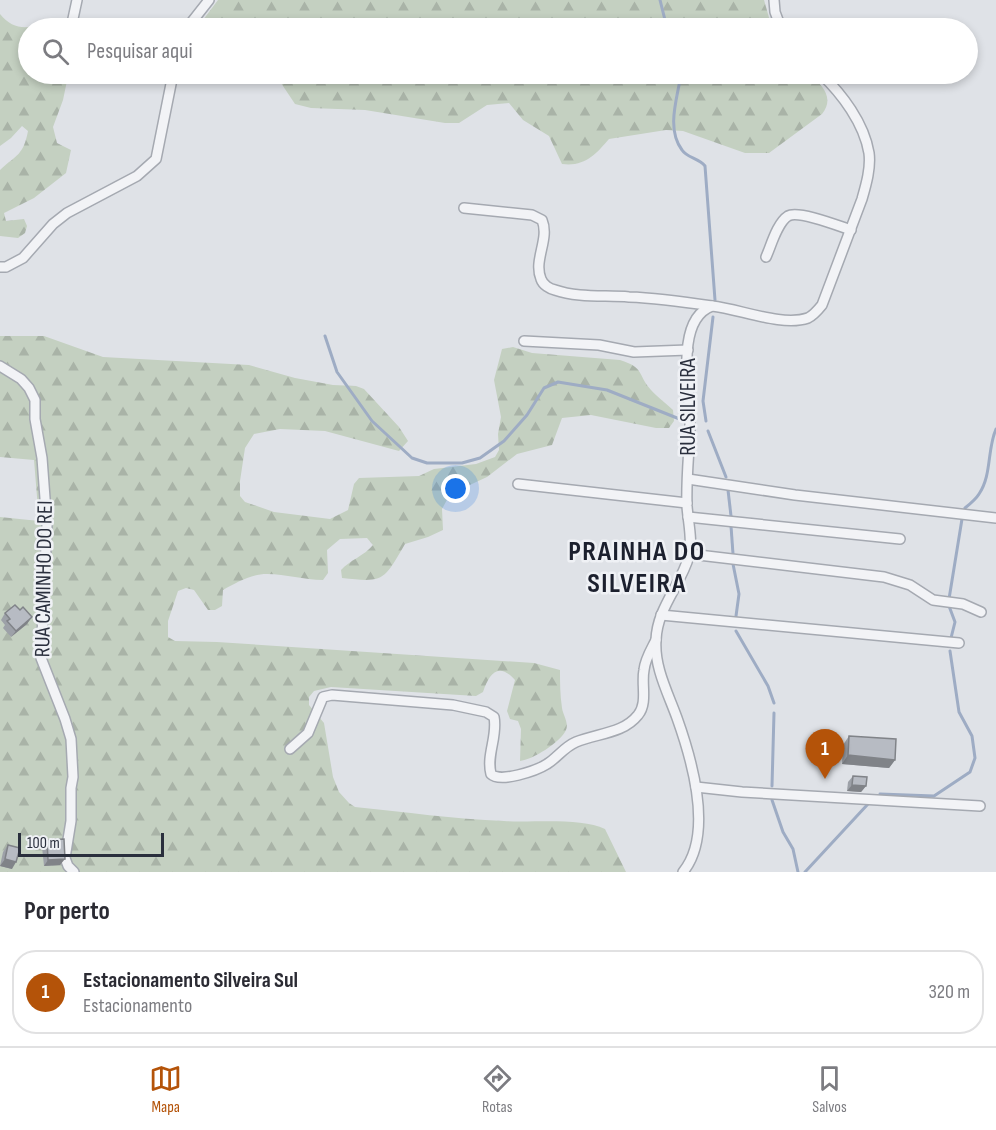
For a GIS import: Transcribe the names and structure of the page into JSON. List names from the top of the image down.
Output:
{
  "streets": {
    "street": ["RUA SILVEIRA", "RUA CAMINHO DO REI"]
  },
  "districts": ["PRAINHA DO SILVEIRA"],
  "scale_bar": "100 m",
  "page": {
    "search": "Pesquisar aqui",
    "pins": "1",
    "scale": "100 m",
    "heading": "Por perto",
    "list": [
      {
        "mark": "1",
        "name": "Estacionamento Silveira Sul",
        "note": "Estacionamento",
        "value": "320 m"
      }
    ],
    "nav": ["Mapa", "Rotas", "Salvos"]
  }
}
